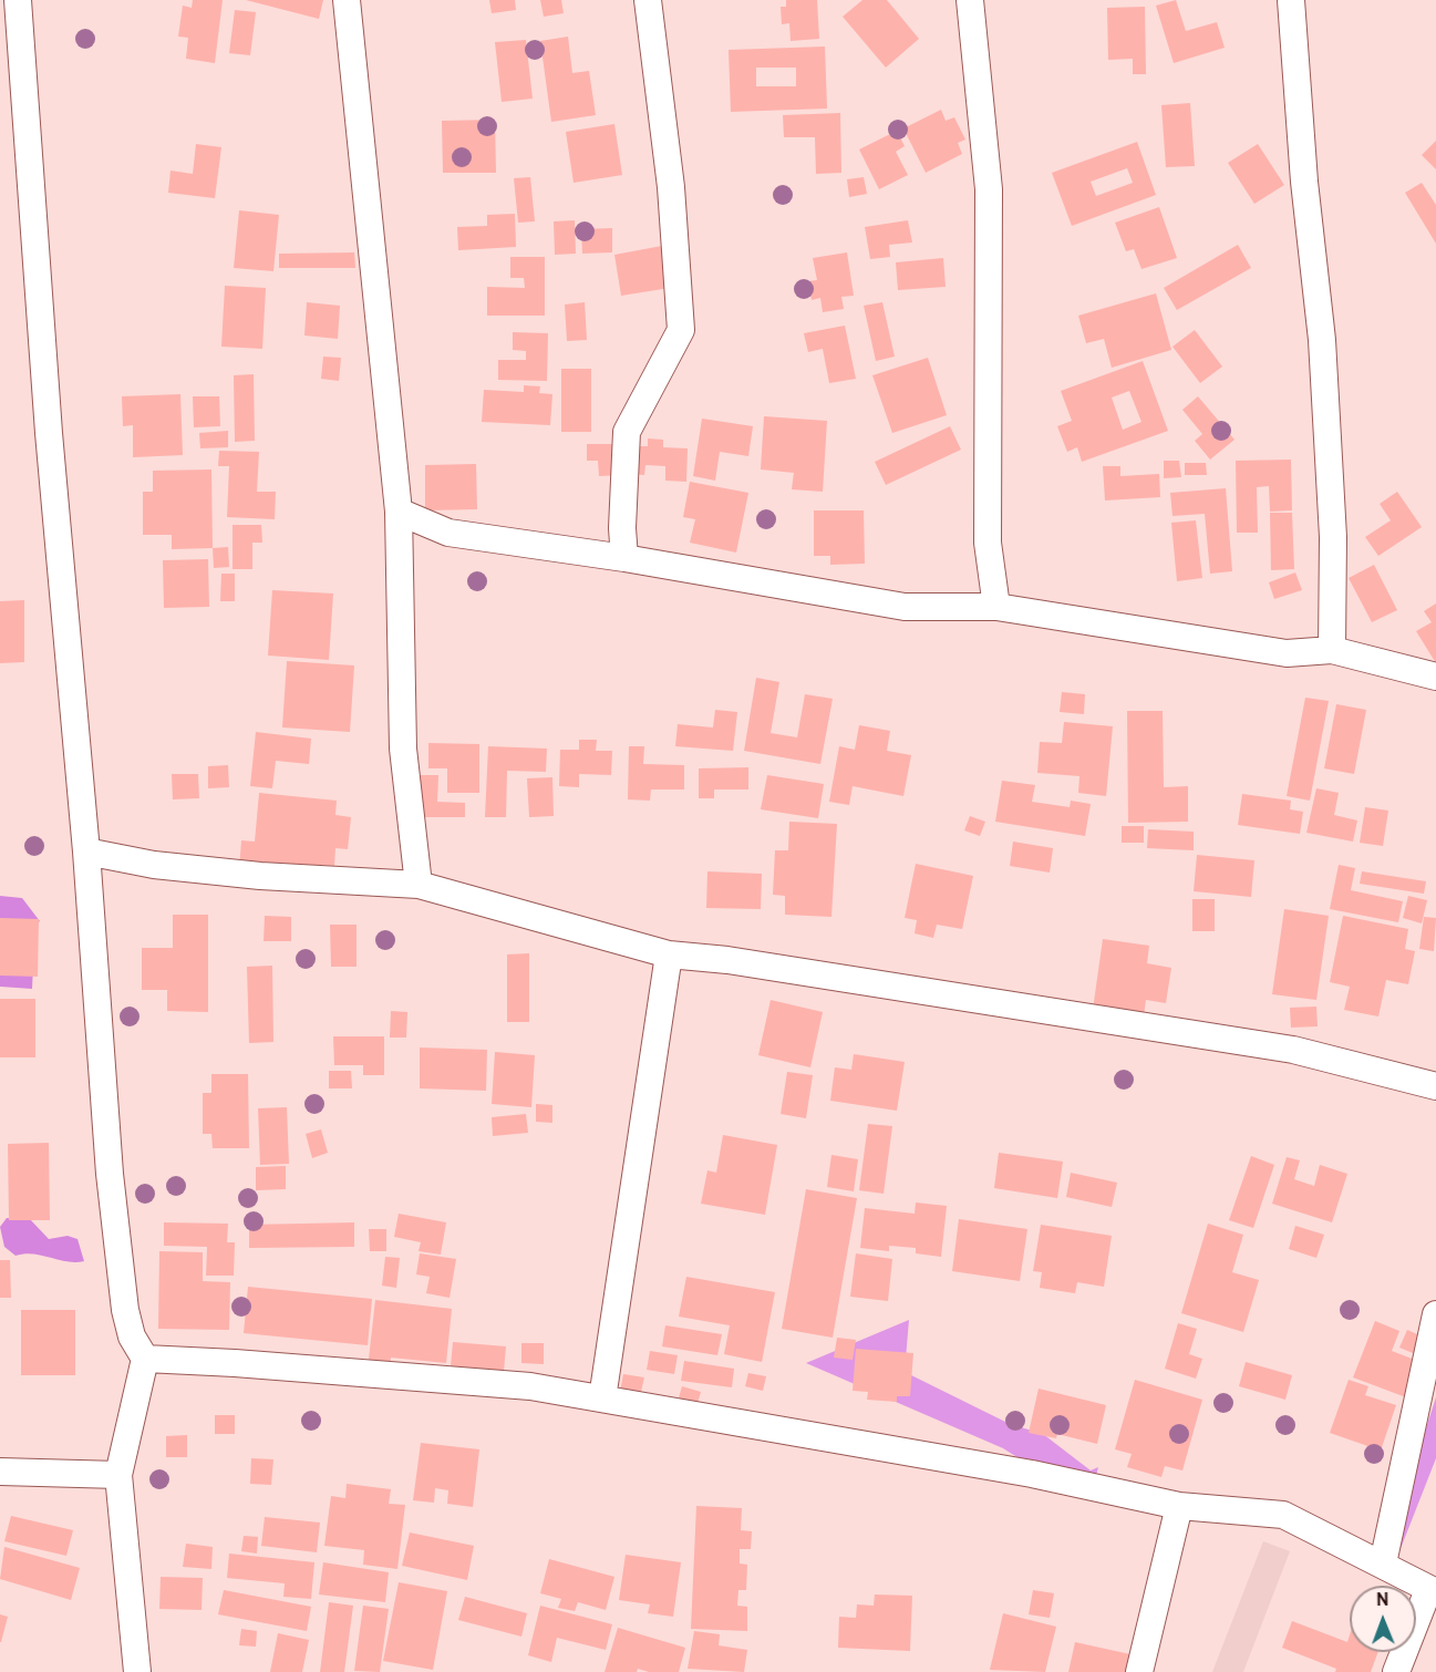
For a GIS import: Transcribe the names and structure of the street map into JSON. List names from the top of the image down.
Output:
{
  "north": "top"
}
